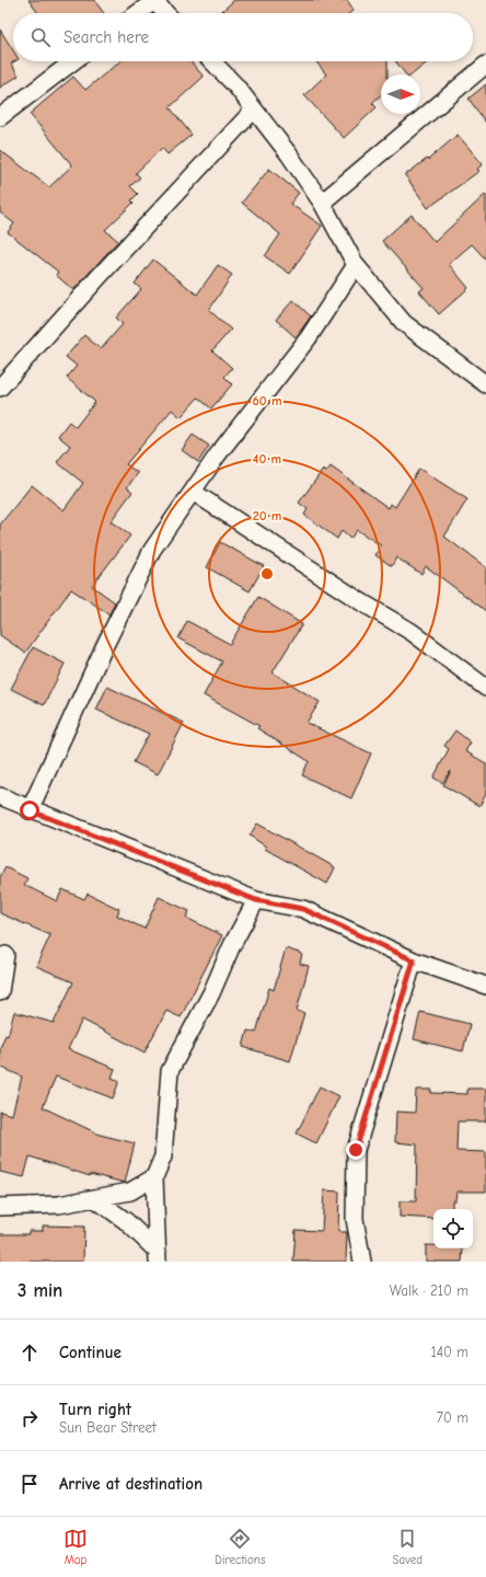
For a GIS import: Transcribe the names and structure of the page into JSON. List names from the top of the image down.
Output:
{
  "north": "right",
  "page": {
    "search": "Search here",
    "heading": ["3 min", "Walk · 210 m"],
    "list": [
      ["Continue", "140 m"],
      ["Turn right", "Sun Bear Street", "70 m"],
      "Arrive at destination"
    ],
    "nav": ["Map", "Directions", "Saved"]
  },
  "rings": ["60 m", "40 m", "20 m"]
}
